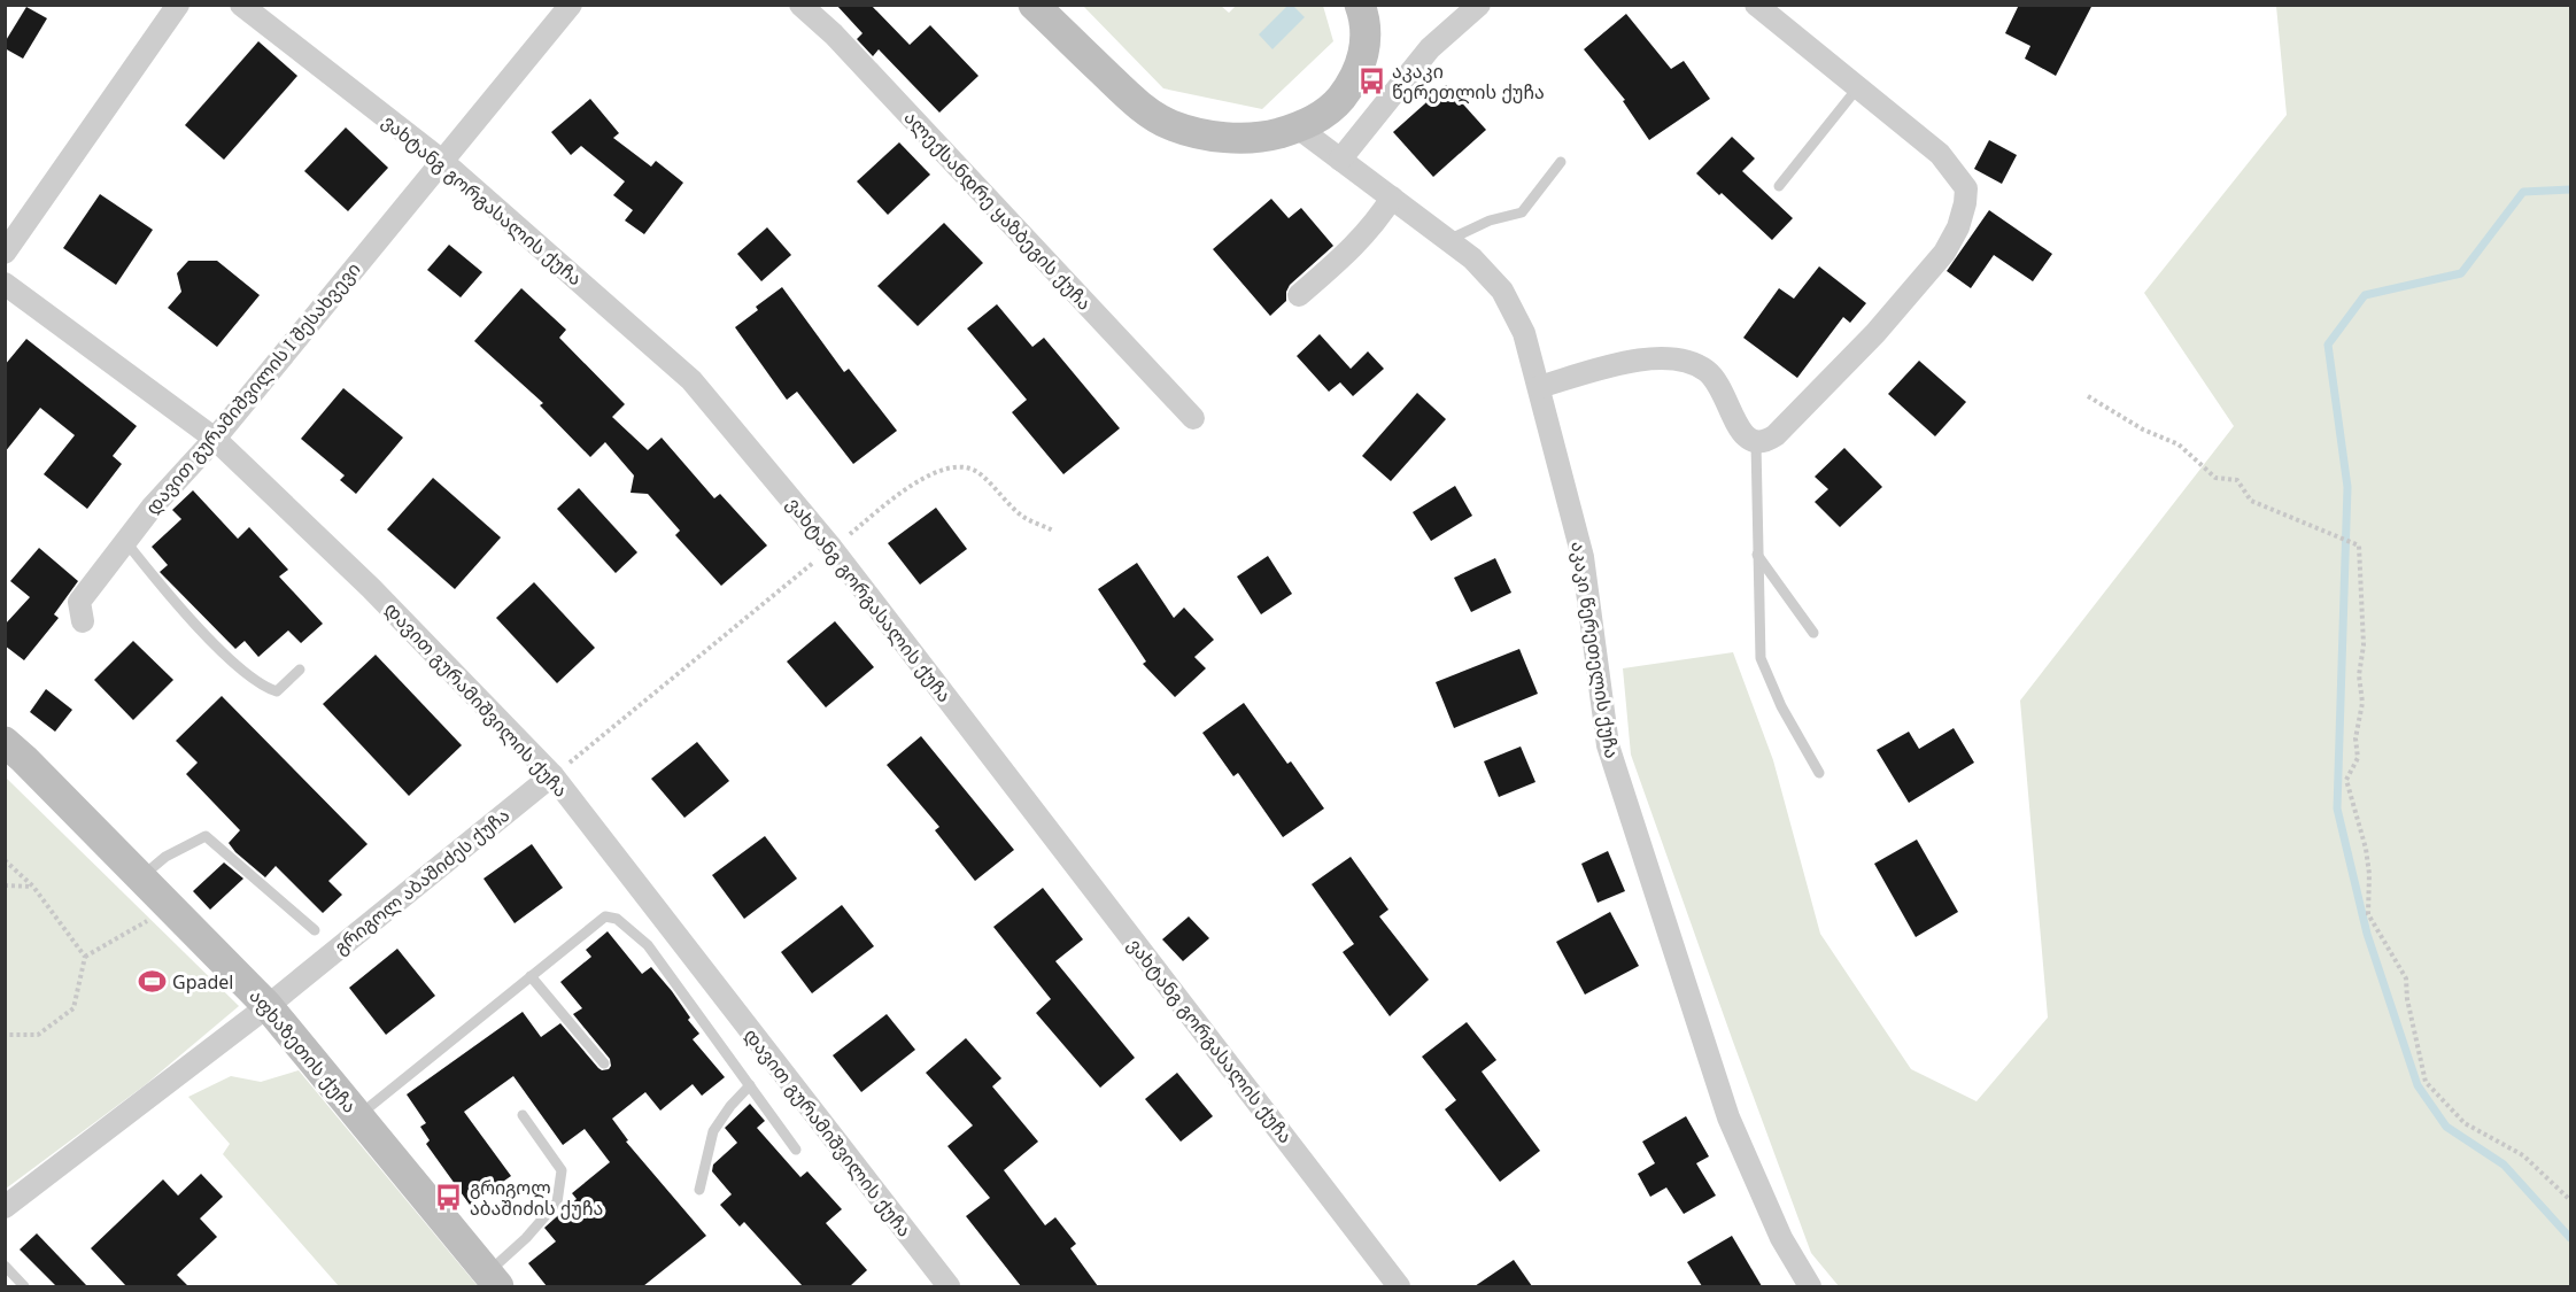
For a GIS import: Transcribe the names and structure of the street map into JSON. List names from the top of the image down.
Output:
{
  "streets": {
    "street": [
      "ვახტანგ გორგასალის ქუჩა",
      "ალექსანდრე ყაზბეგის ქუჩა",
      "დავით გურამიშვილის I შესახვევი",
      "აკაკი წერეთელის ქუჩა",
      "დავით გურამიშვილის ქუჩა",
      "გრიგოლ აბაშიძეს ქუჩა",
      "აფხაზეთის ქუჩა"
    ]
  },
  "crossings": [
    ["ვახტანგ გორგასალის ქუჩა", "დავით გურამიშვილის I შესახვევი"],
    ["დავით გურამიშვილის I შესახვევი", "დავით გურამიშვილის ქუჩა"],
    ["დავით გურამიშვილის ქუჩა", "გრიგოლ აბაშიძეს ქუჩა"],
    ["გრიგოლ აბაშიძეს ქუჩა", "აფხაზეთის ქუჩა"]
  ],
  "places": {
    "bus stop": ["აკაკი წერეთლის ქუჩა", "გრიგოლ აბაშიძის ქუჩა"],
    "sports": ["Gpadel"]
  }
}
